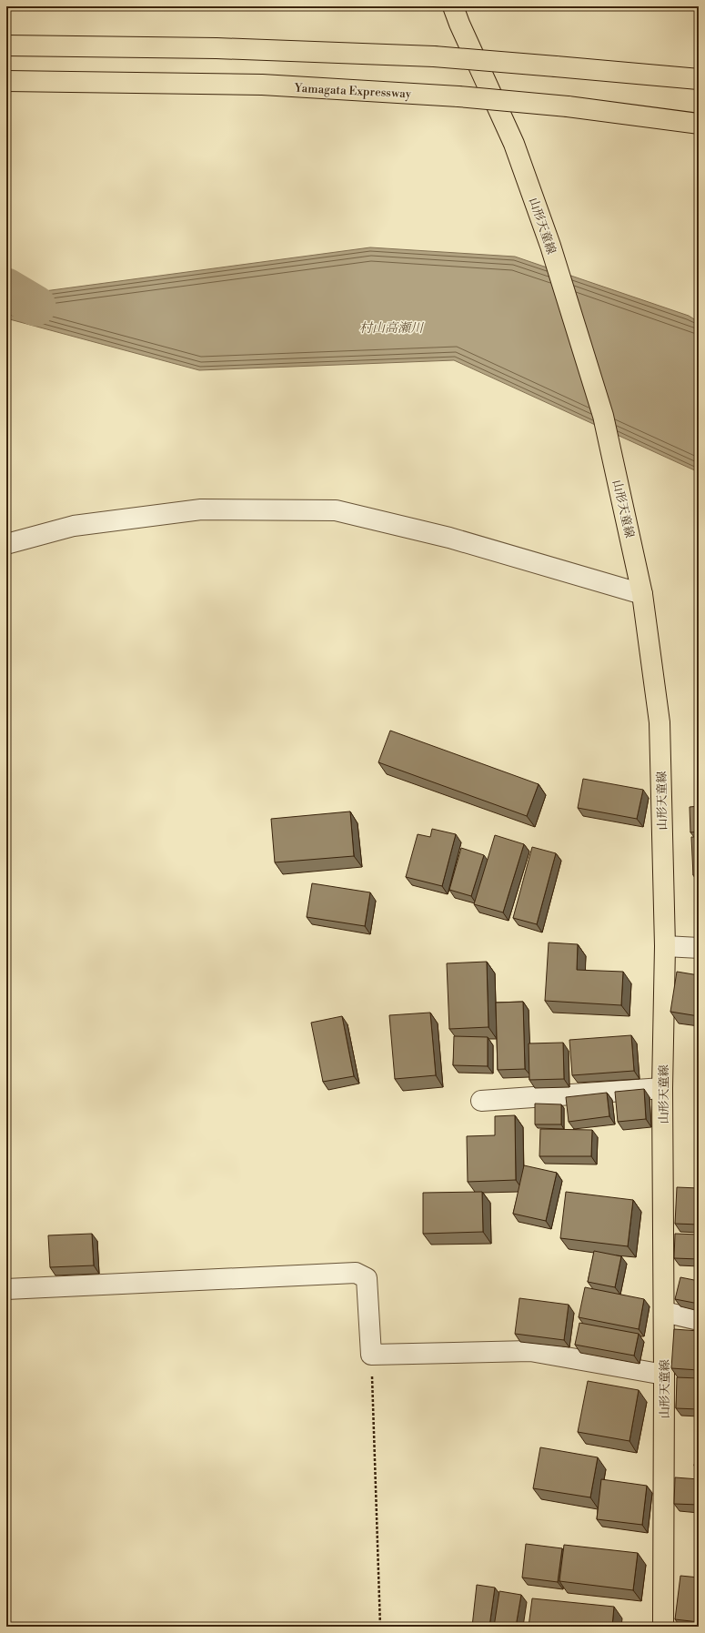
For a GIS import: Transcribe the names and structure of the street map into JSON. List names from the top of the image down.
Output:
{
  "streets": {
    "main road": ["Yamagata Expressway", "山形天童線"]
  },
  "water": ["村山高瀬川"]
}
